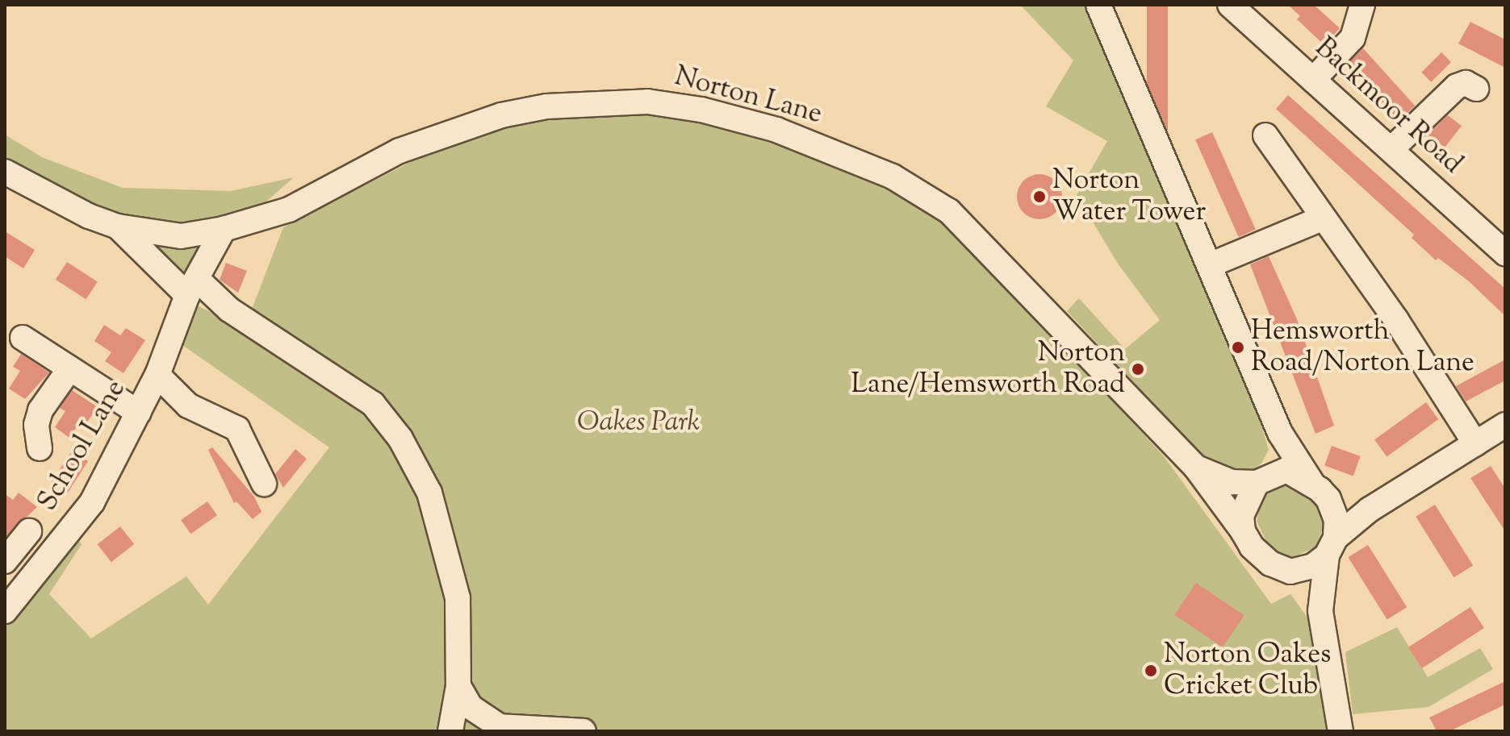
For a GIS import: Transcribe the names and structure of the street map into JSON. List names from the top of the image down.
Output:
{
  "streets": {
    "street": ["Norton Lane", "Backmoor Road", "School Lane"]
  },
  "crossings": [
    ["Norton Lane", "School Lane"]
  ],
  "parks": ["Oakes Park"],
  "places": [
    "Norton Water Tower",
    "Hemsworth Road/Norton Lane",
    "Norton Lane/Hemsworth Road",
    "Norton Oakes Cricket Club"
  ]
}
